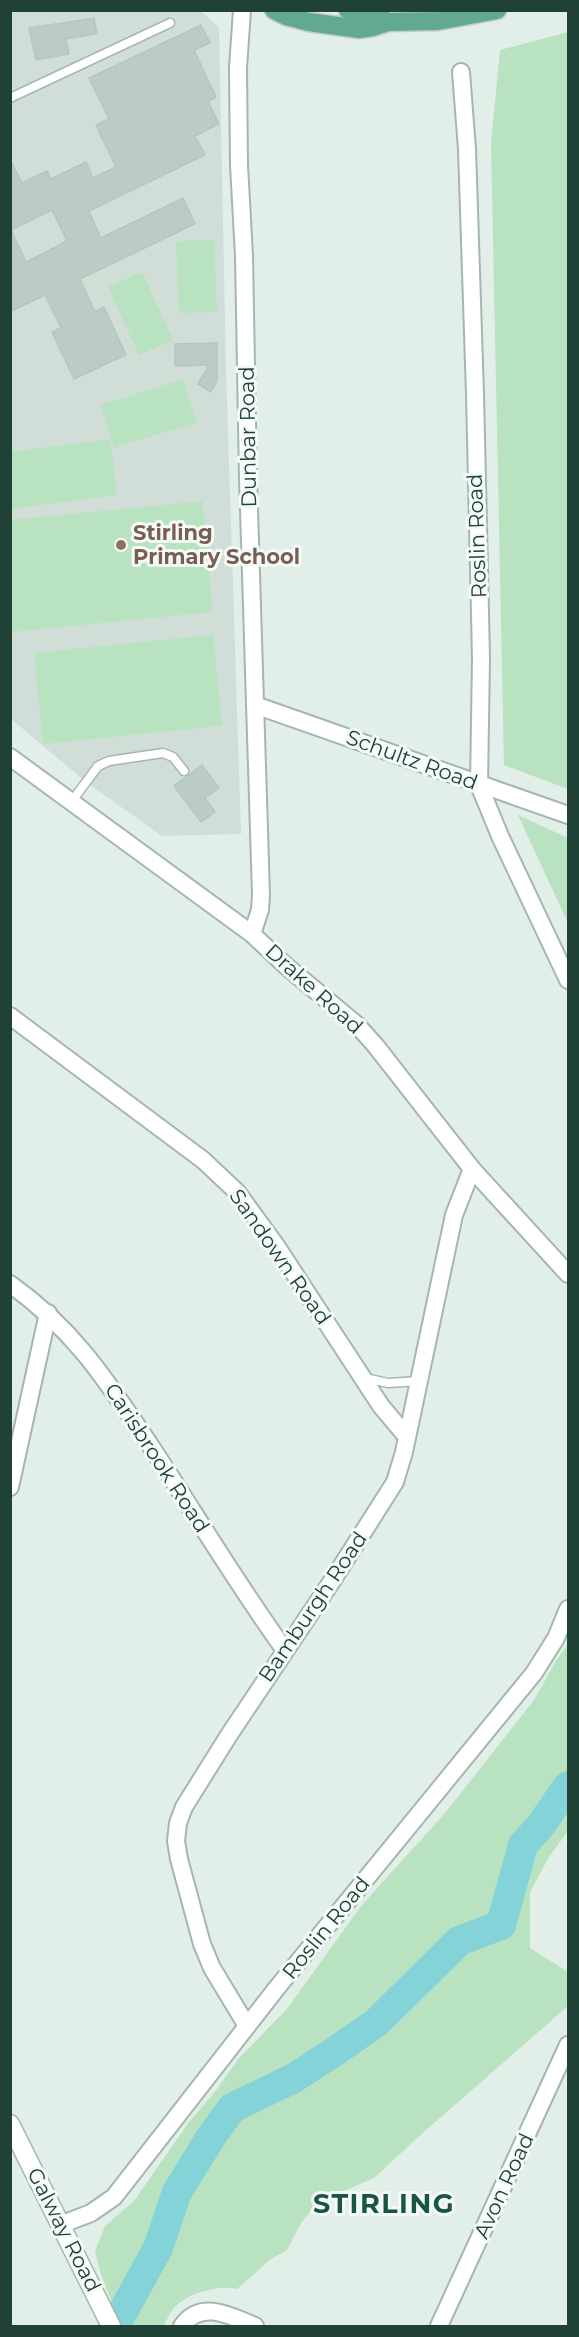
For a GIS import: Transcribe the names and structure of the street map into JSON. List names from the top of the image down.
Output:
{
  "streets": {
    "street": [
      "Dunbar Road",
      "Roslin Road",
      "Schultz Road",
      "Drake Road",
      "Sandown Road",
      "Carisbrook Road",
      "Bamburgh Road",
      "Avon Road",
      "Galway Road"
    ]
  },
  "crossings": [
    ["Dunbar Road", "Schultz Road"],
    ["Dunbar Road", "Drake Road"],
    ["Roslin Road", "Schultz Road"],
    ["Roslin Road", "Bamburgh Road"],
    ["Roslin Road", "Galway Road"],
    ["Drake Road", "Bamburgh Road"],
    ["Sandown Road", "Bamburgh Road"],
    ["Carisbrook Road", "Bamburgh Road"]
  ],
  "districts": ["STIRLING"],
  "places": ["Stirling Primary School"]
}
